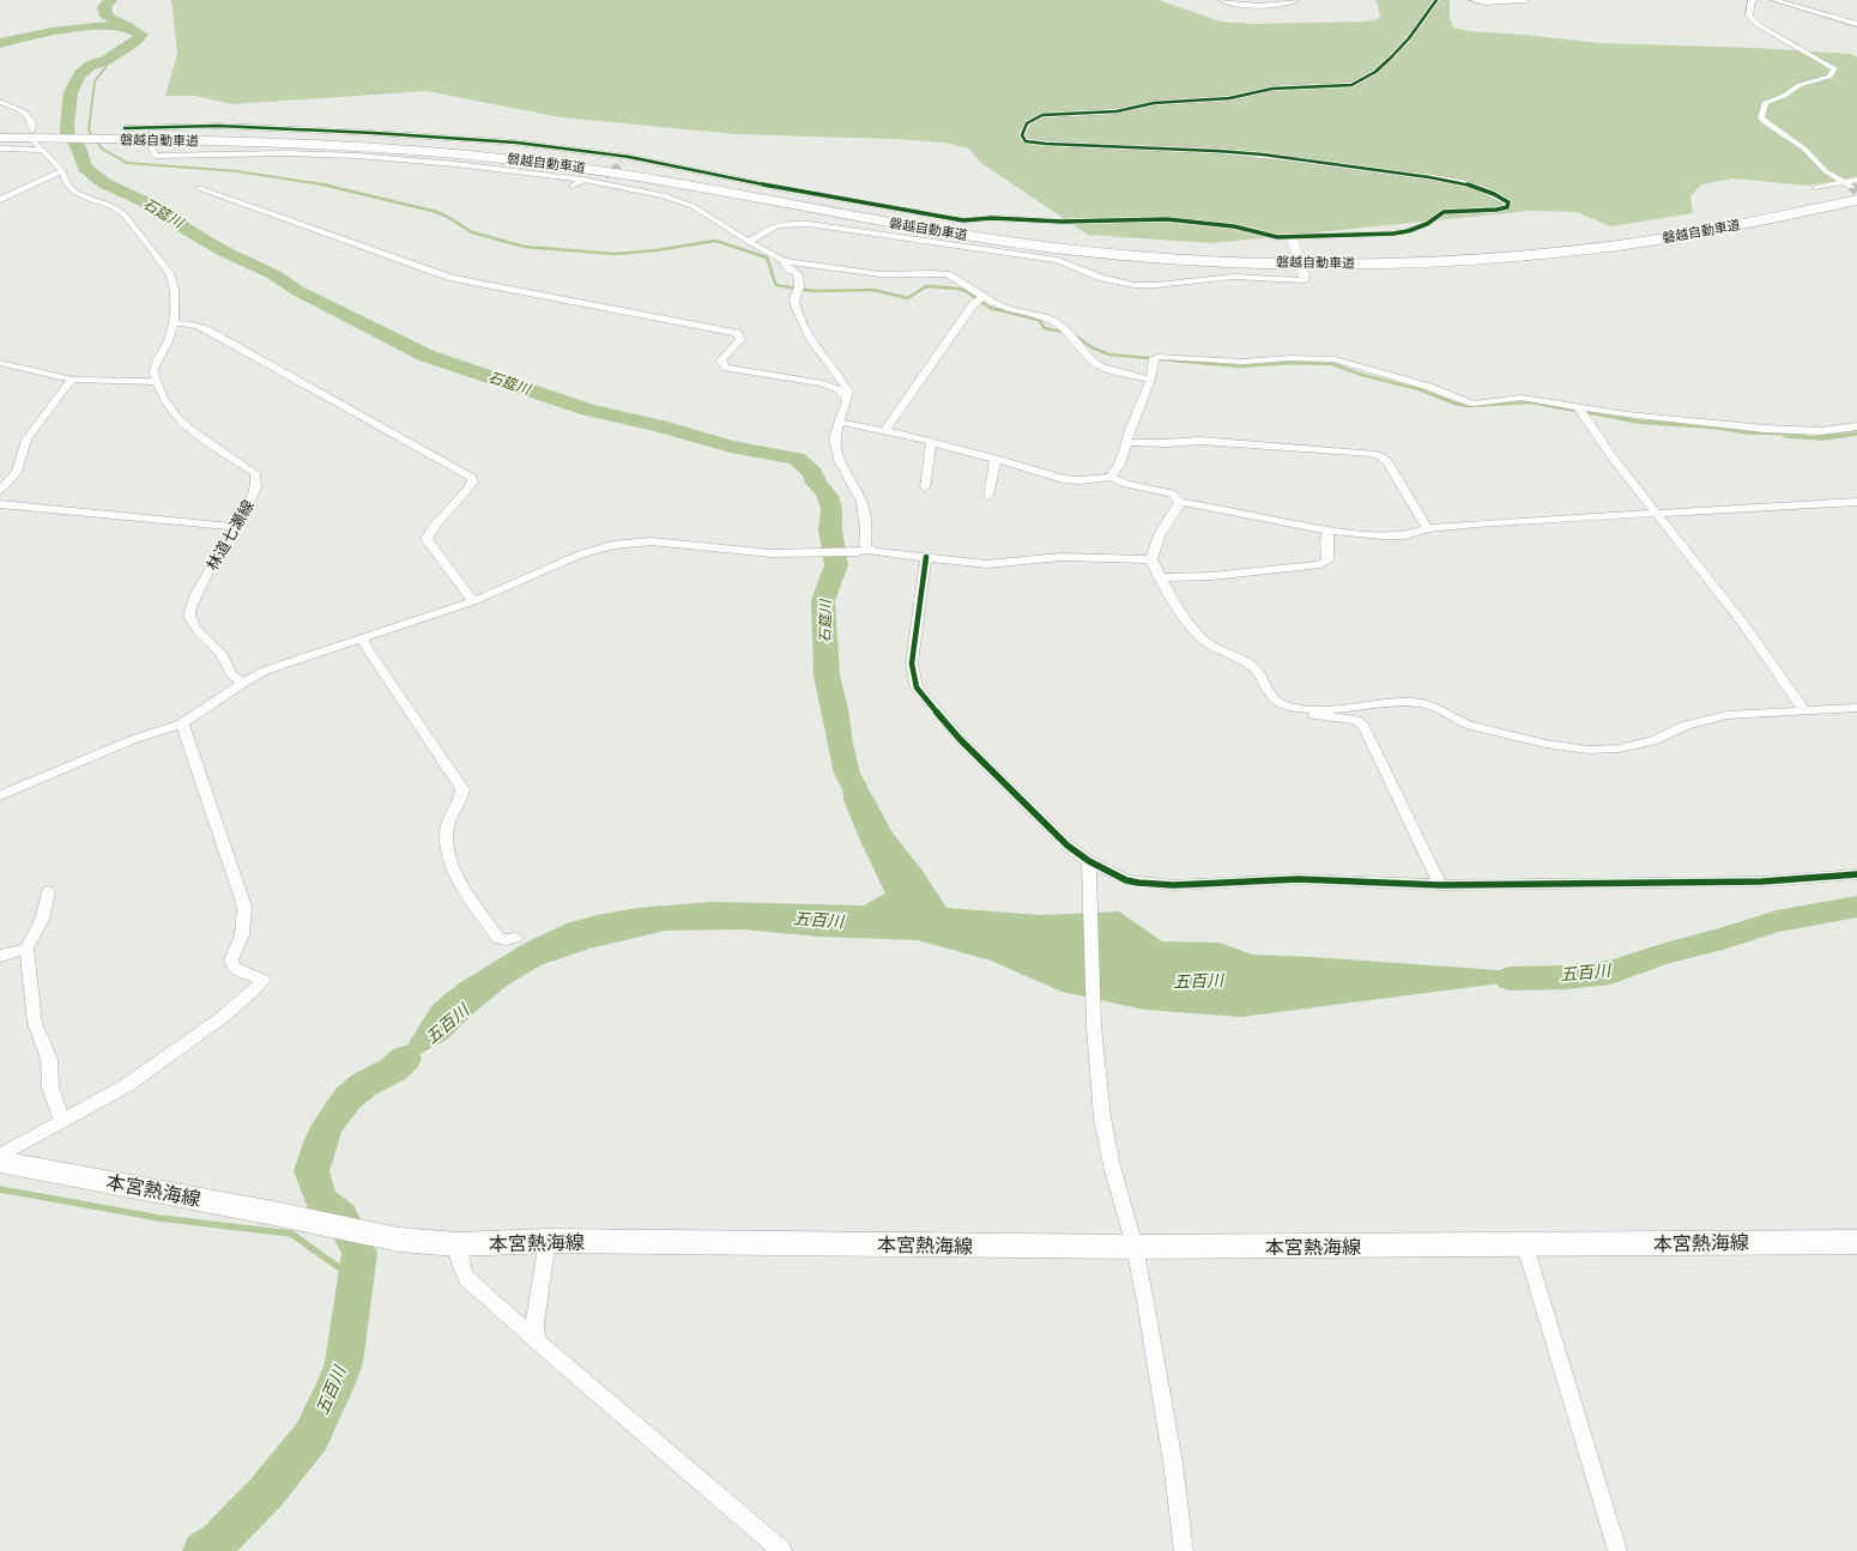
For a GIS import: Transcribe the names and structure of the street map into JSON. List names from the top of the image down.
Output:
{
  "streets": {
    "highway": ["磐越自動車道"],
    "main road": ["本宮熱海線"],
    "street": ["林道七瀬線"]
  },
  "water": ["石筵川", "五百川"]
}
